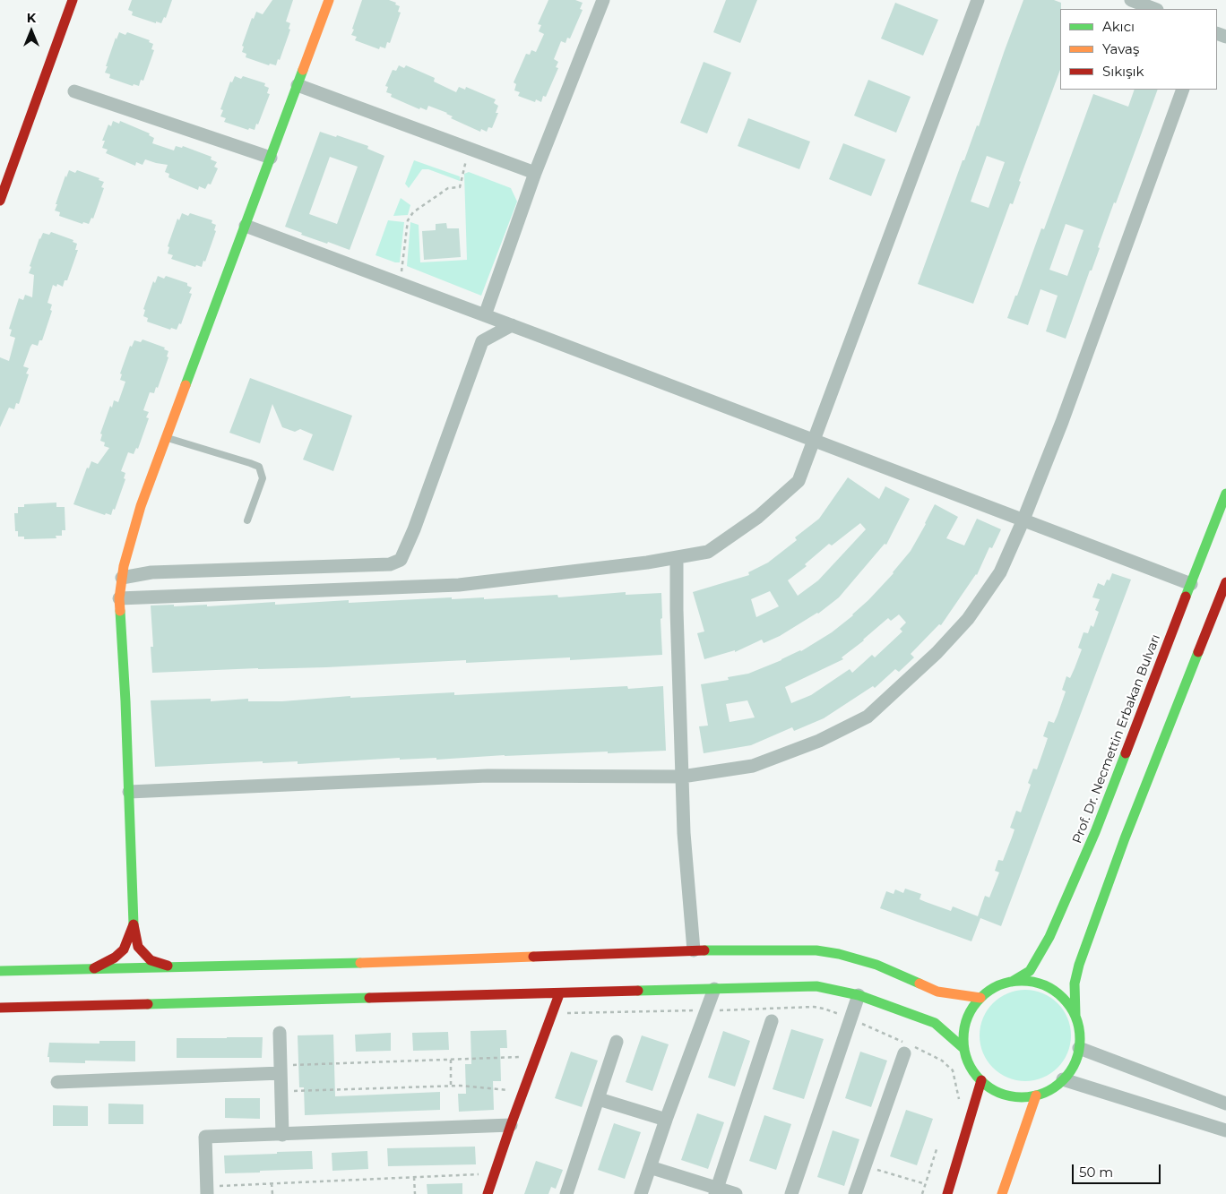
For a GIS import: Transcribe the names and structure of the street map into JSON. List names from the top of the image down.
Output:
{
  "streets": {
    "main road": ["Prof. Dr. Necmettin Erbakan Bulvarı"]
  },
  "legend": ["Akıcı", "Yavaş", "Sıkışık"],
  "scale_bar": "50 m",
  "north": "top"
}
